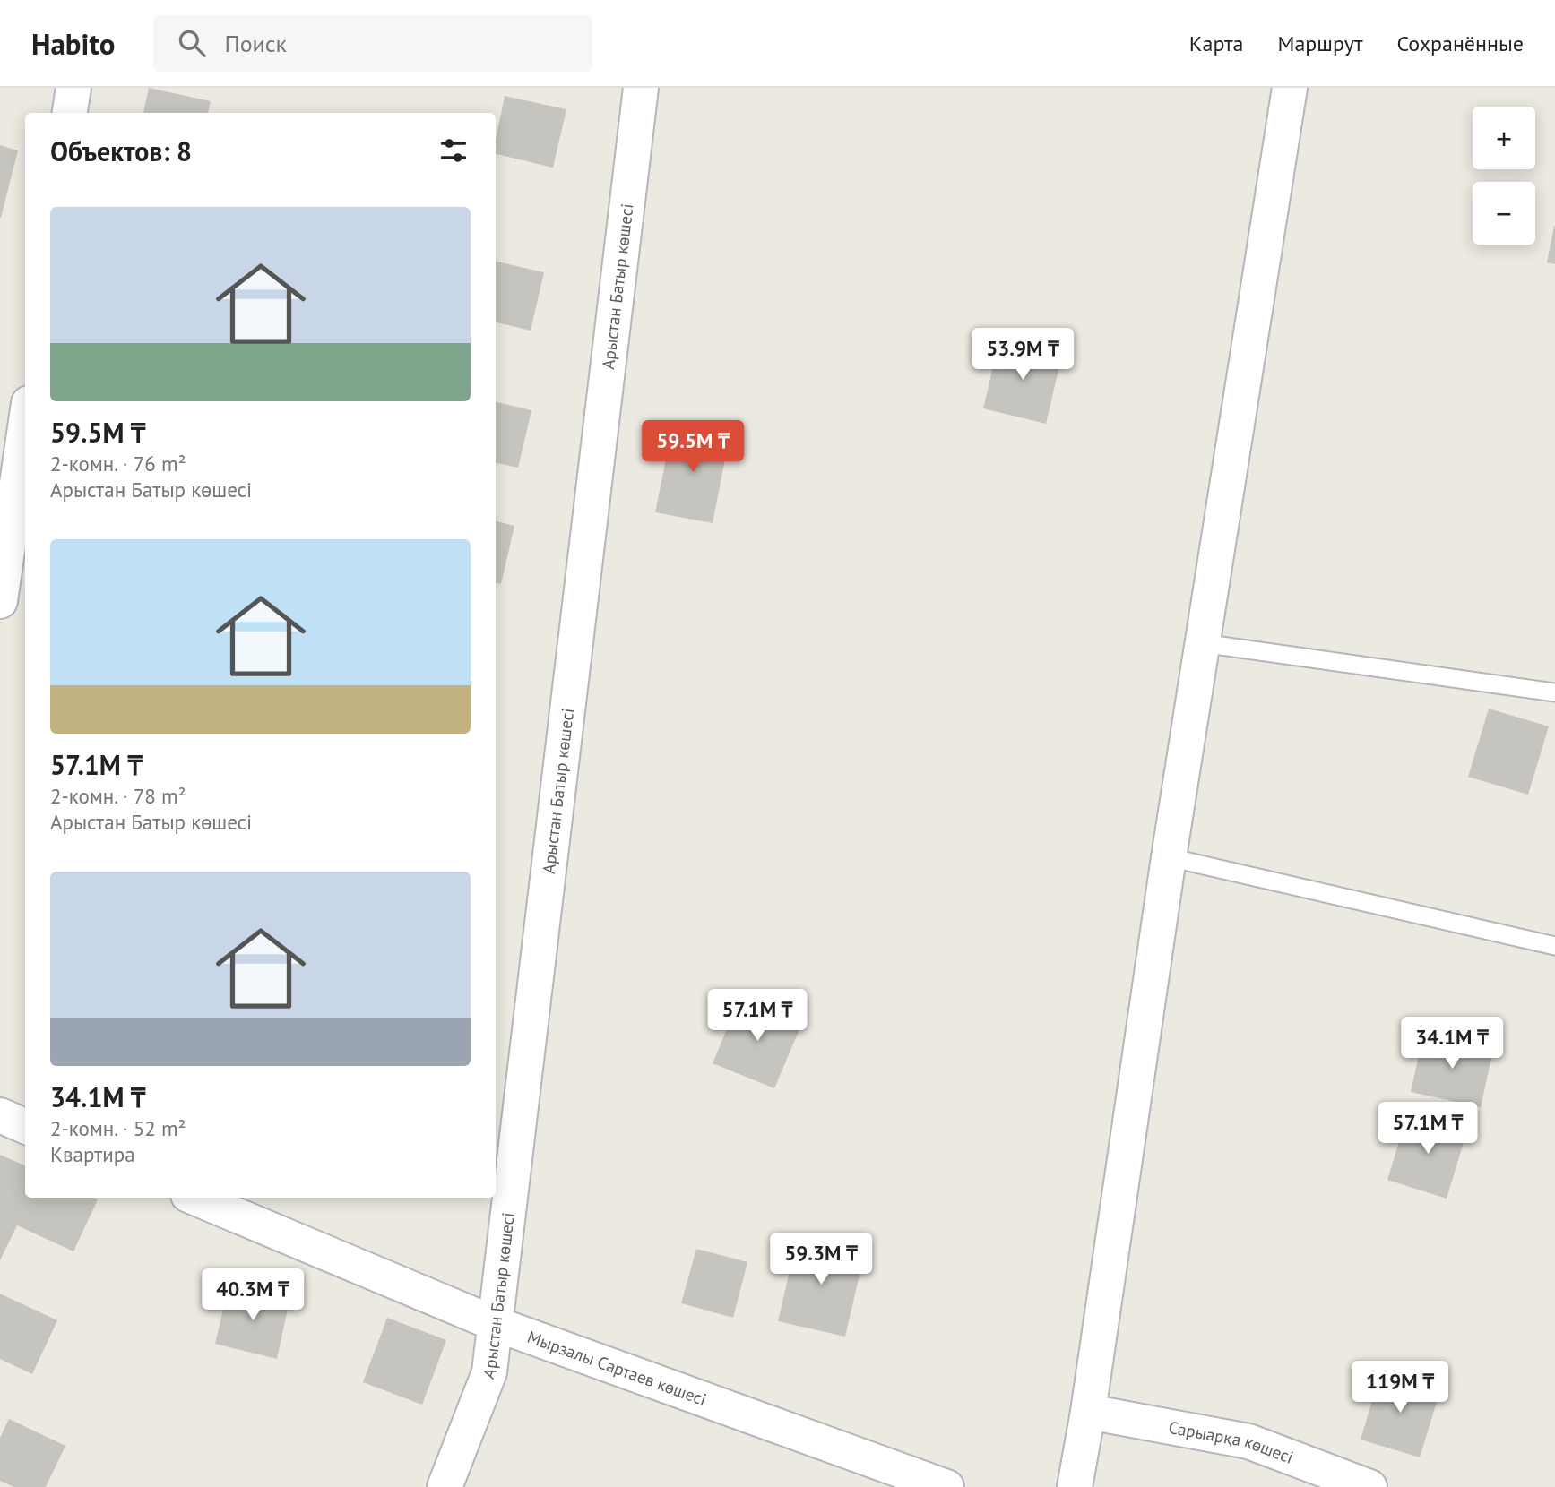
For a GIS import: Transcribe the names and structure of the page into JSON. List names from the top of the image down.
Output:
{
  "streets": {
    "street": ["Арыстан Батыр көшесі", "Мырзалы Сартаев көшесі", "Сарыарқа көшесі"]
  },
  "crossings": [
    ["Арыстан Батыр көшесі", "Мырзалы Сартаев көшесі"]
  ],
  "page": {
    "header": "Habito",
    "search": "Поиск",
    "nav": ["Карта", "Маршрут", "Сохранённые"],
    "map_buttons": ["+", "−"],
    "heading": "Объектов: 8",
    "list": [
      {
        "name": "59.5M ₸",
        "note": "2-комн. · 76 m² · Арыстан Батыр көшесі"
      },
      {
        "name": "57.1M ₸",
        "note": "2-комн. · 78 m² · Арыстан Батыр көшесі"
      },
      {
        "name": "34.1M ₸",
        "note": "2-комн. · 52 m² · Квартира"
      }
    ],
    "price": [
      "53.9M ₸",
      "59.5M ₸",
      "57.1M ₸",
      "34.1M ₸",
      "57.1M ₸",
      "59.3M ₸",
      "40.3M ₸",
      "119M ₸"
    ]
  }
}
